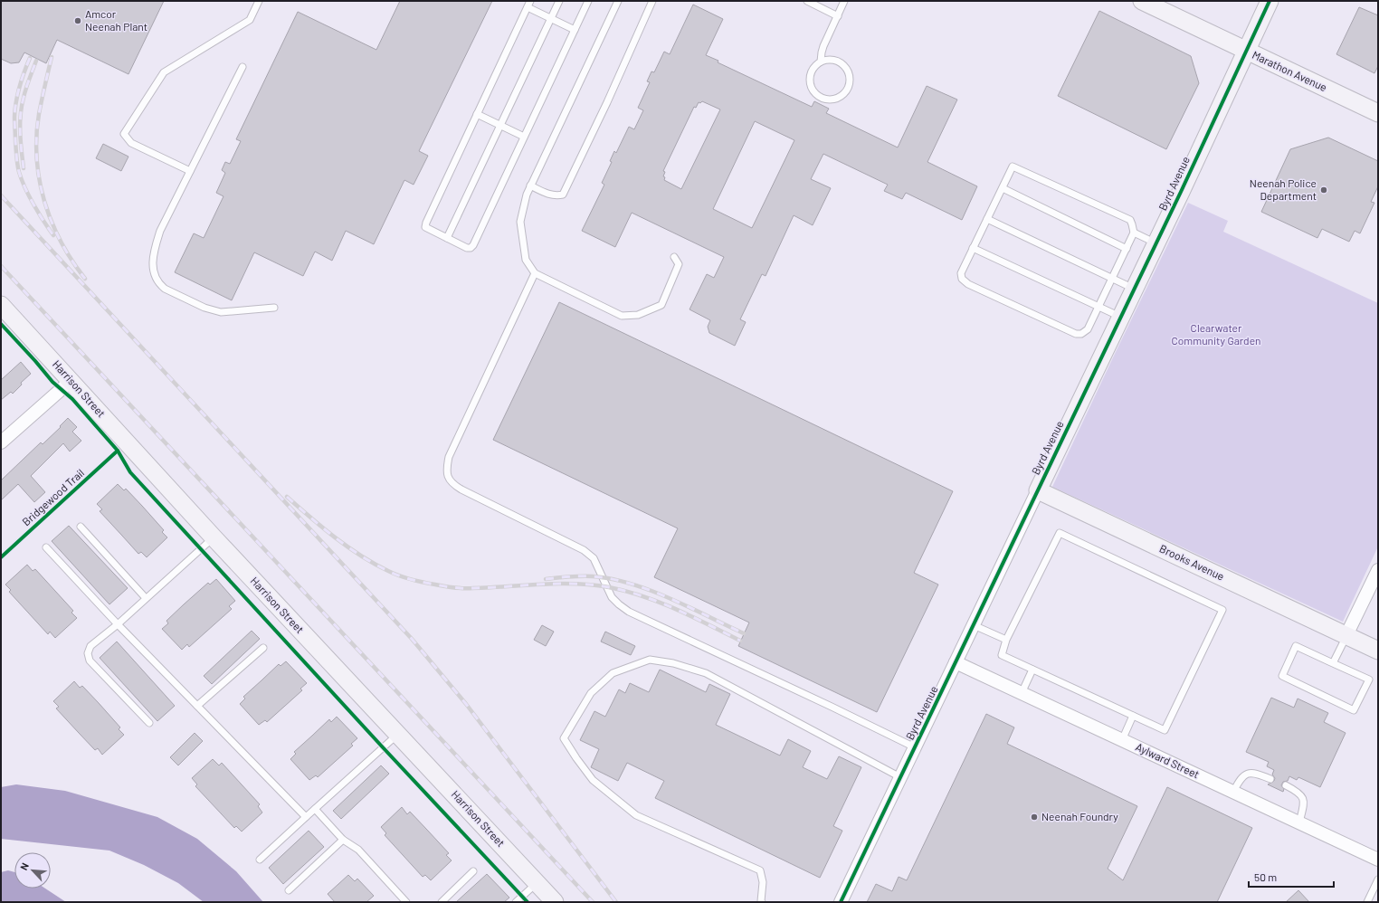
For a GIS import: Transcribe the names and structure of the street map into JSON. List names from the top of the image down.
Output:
{
  "streets": {
    "street": [
      "Marathon Avenue",
      "Byrd Avenue",
      "Harrison Street",
      "Brooks Avenue",
      "Aylward Street"
    ],
    "cycle path": ["Bridgewood Trail"]
  },
  "crossings": [
    ["Marathon Avenue", "Byrd Avenue"],
    ["Byrd Avenue", "Brooks Avenue"],
    ["Byrd Avenue", "Aylward Street"]
  ],
  "parks": ["Clearwater Community Garden"],
  "places": ["Amcor Neenah Plant", "Neenah Police Department", "Neenah Foundry"],
  "scale_bar": "50 m",
  "north": "top left"
}
